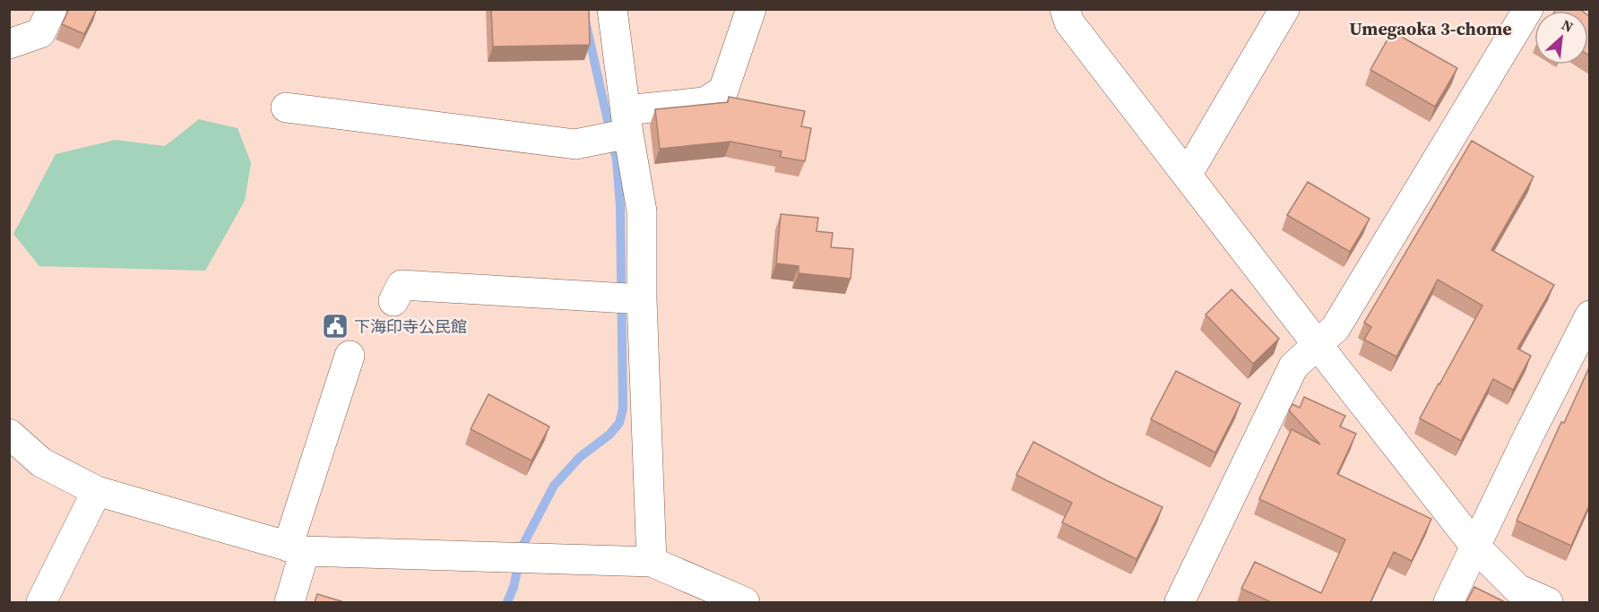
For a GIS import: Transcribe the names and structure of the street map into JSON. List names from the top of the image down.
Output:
{
  "districts": ["Umegaoka 3-chome"],
  "places": {
    "public building": ["下海印寺公民館"]
  },
  "north": "top right"
}
